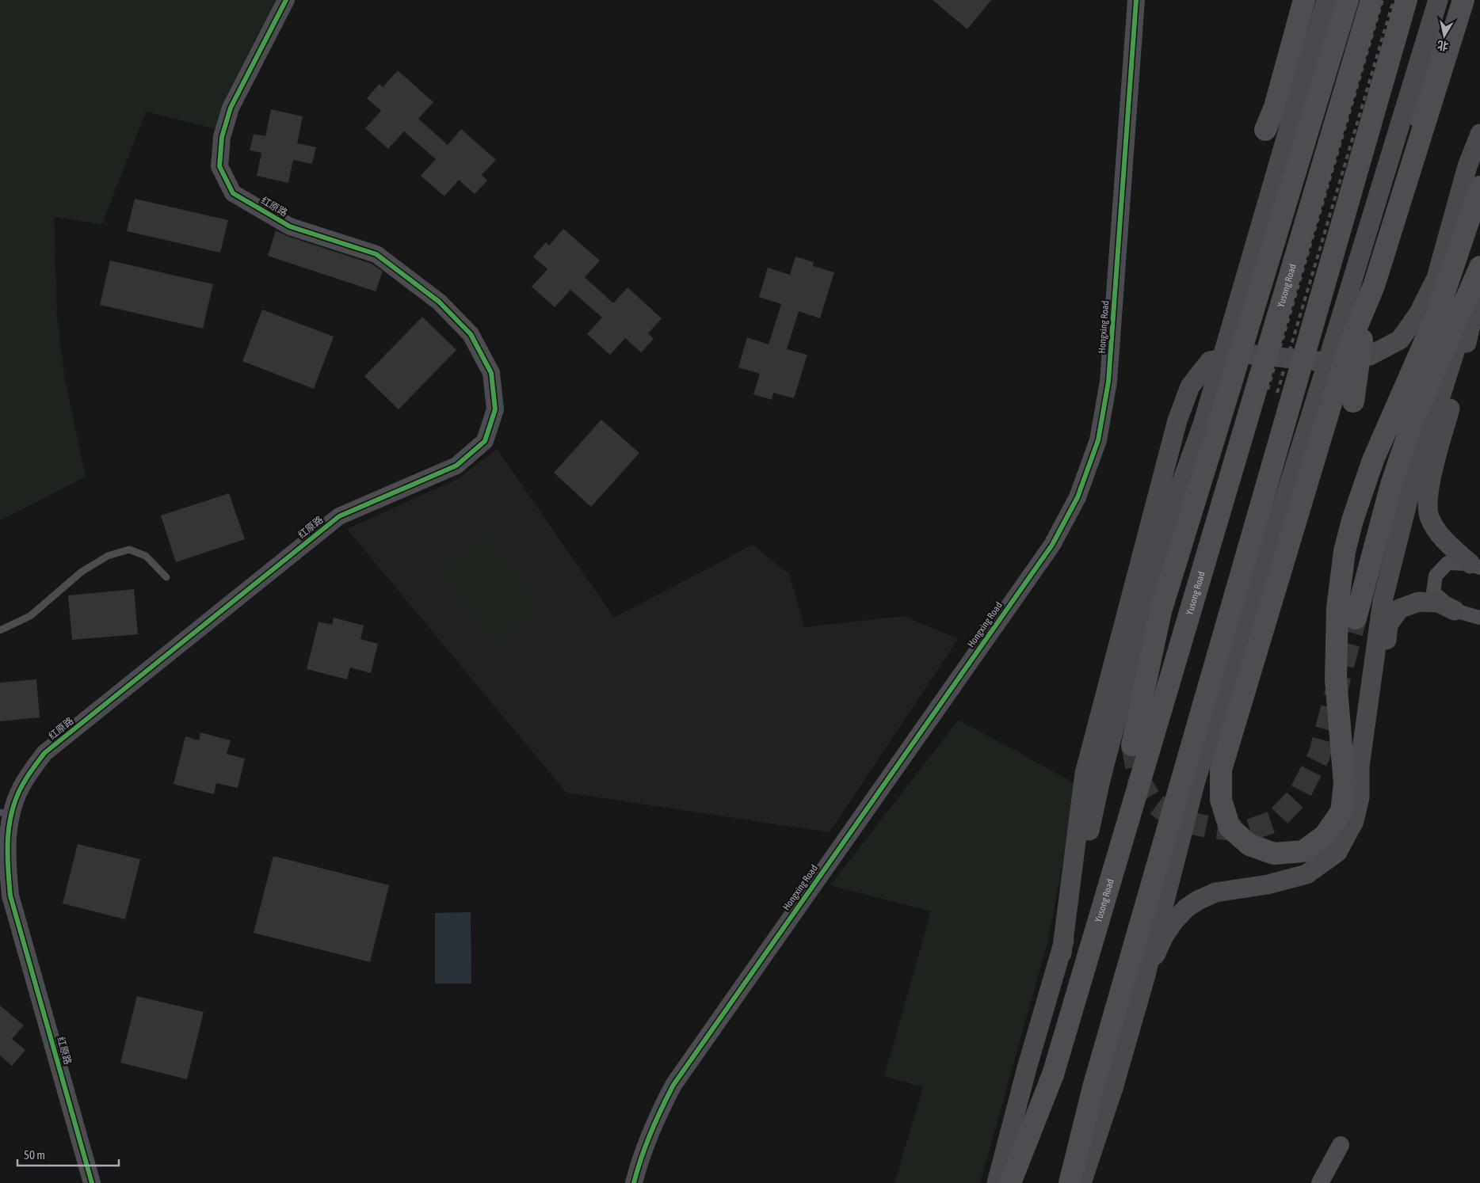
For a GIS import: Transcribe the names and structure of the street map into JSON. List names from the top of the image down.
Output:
{
  "streets": {
    "highway": ["Yusong Road"],
    "street": ["红原路", "Hongxing Road"]
  },
  "scale_bar": "50 m",
  "north": "bottom"
}
